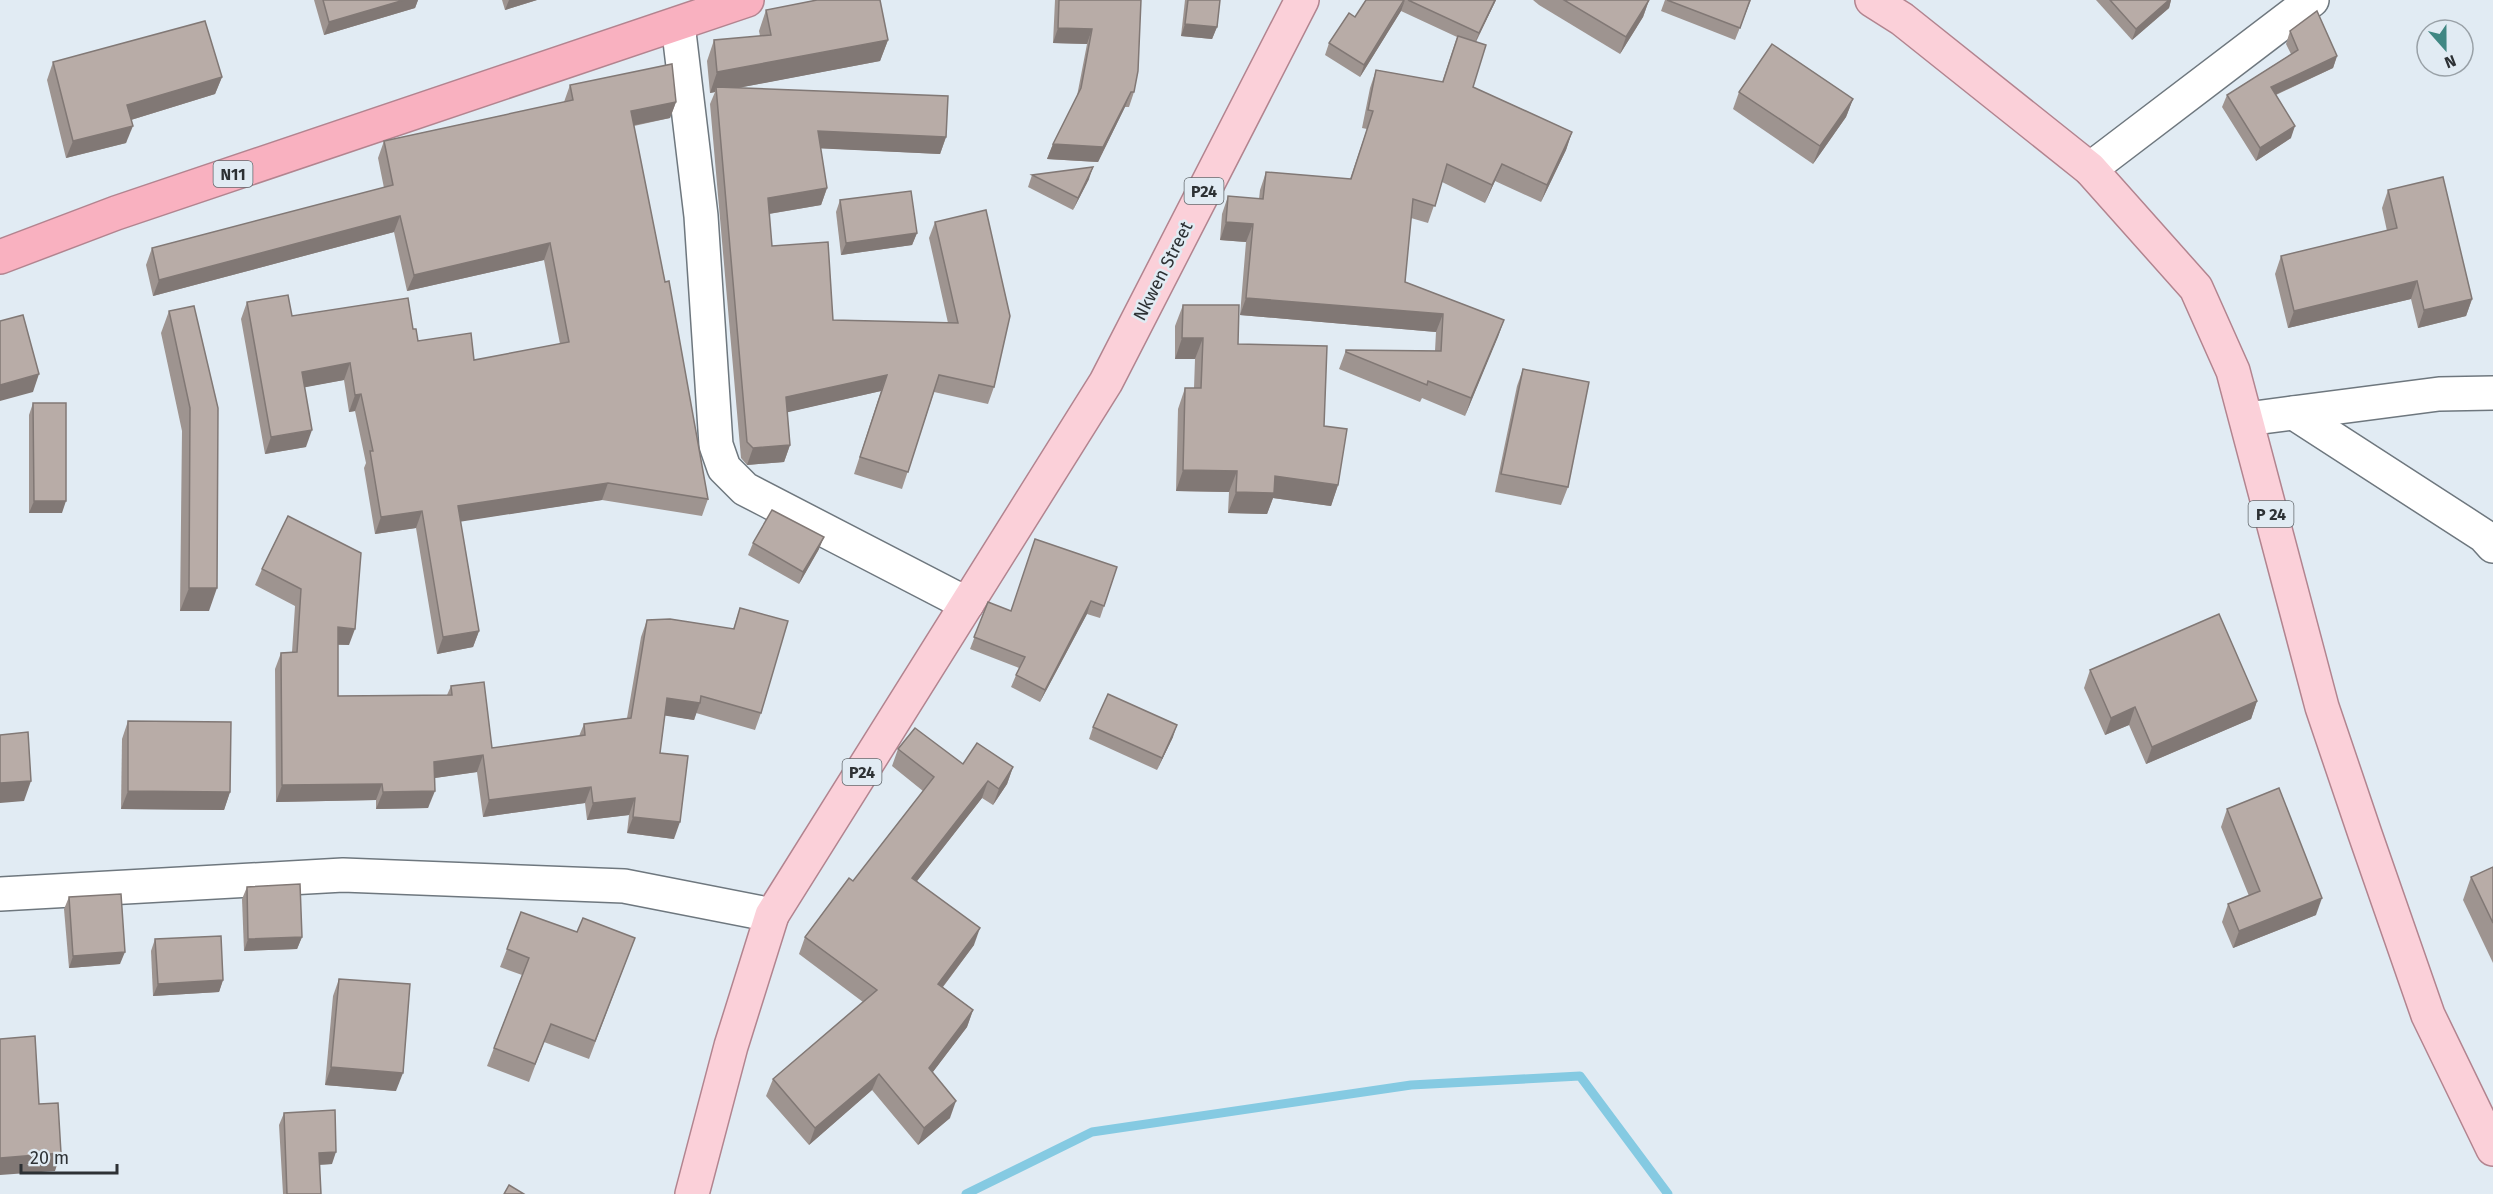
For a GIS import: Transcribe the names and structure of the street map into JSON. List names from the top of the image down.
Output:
{
  "streets": {
    "highway": ["N11"],
    "main road": ["P24", "Nkwen Street", "P 24"]
  },
  "crossings": [
    ["P24", "Nkwen Street"]
  ],
  "scale_bar": "20 m",
  "north": "bottom"
}
